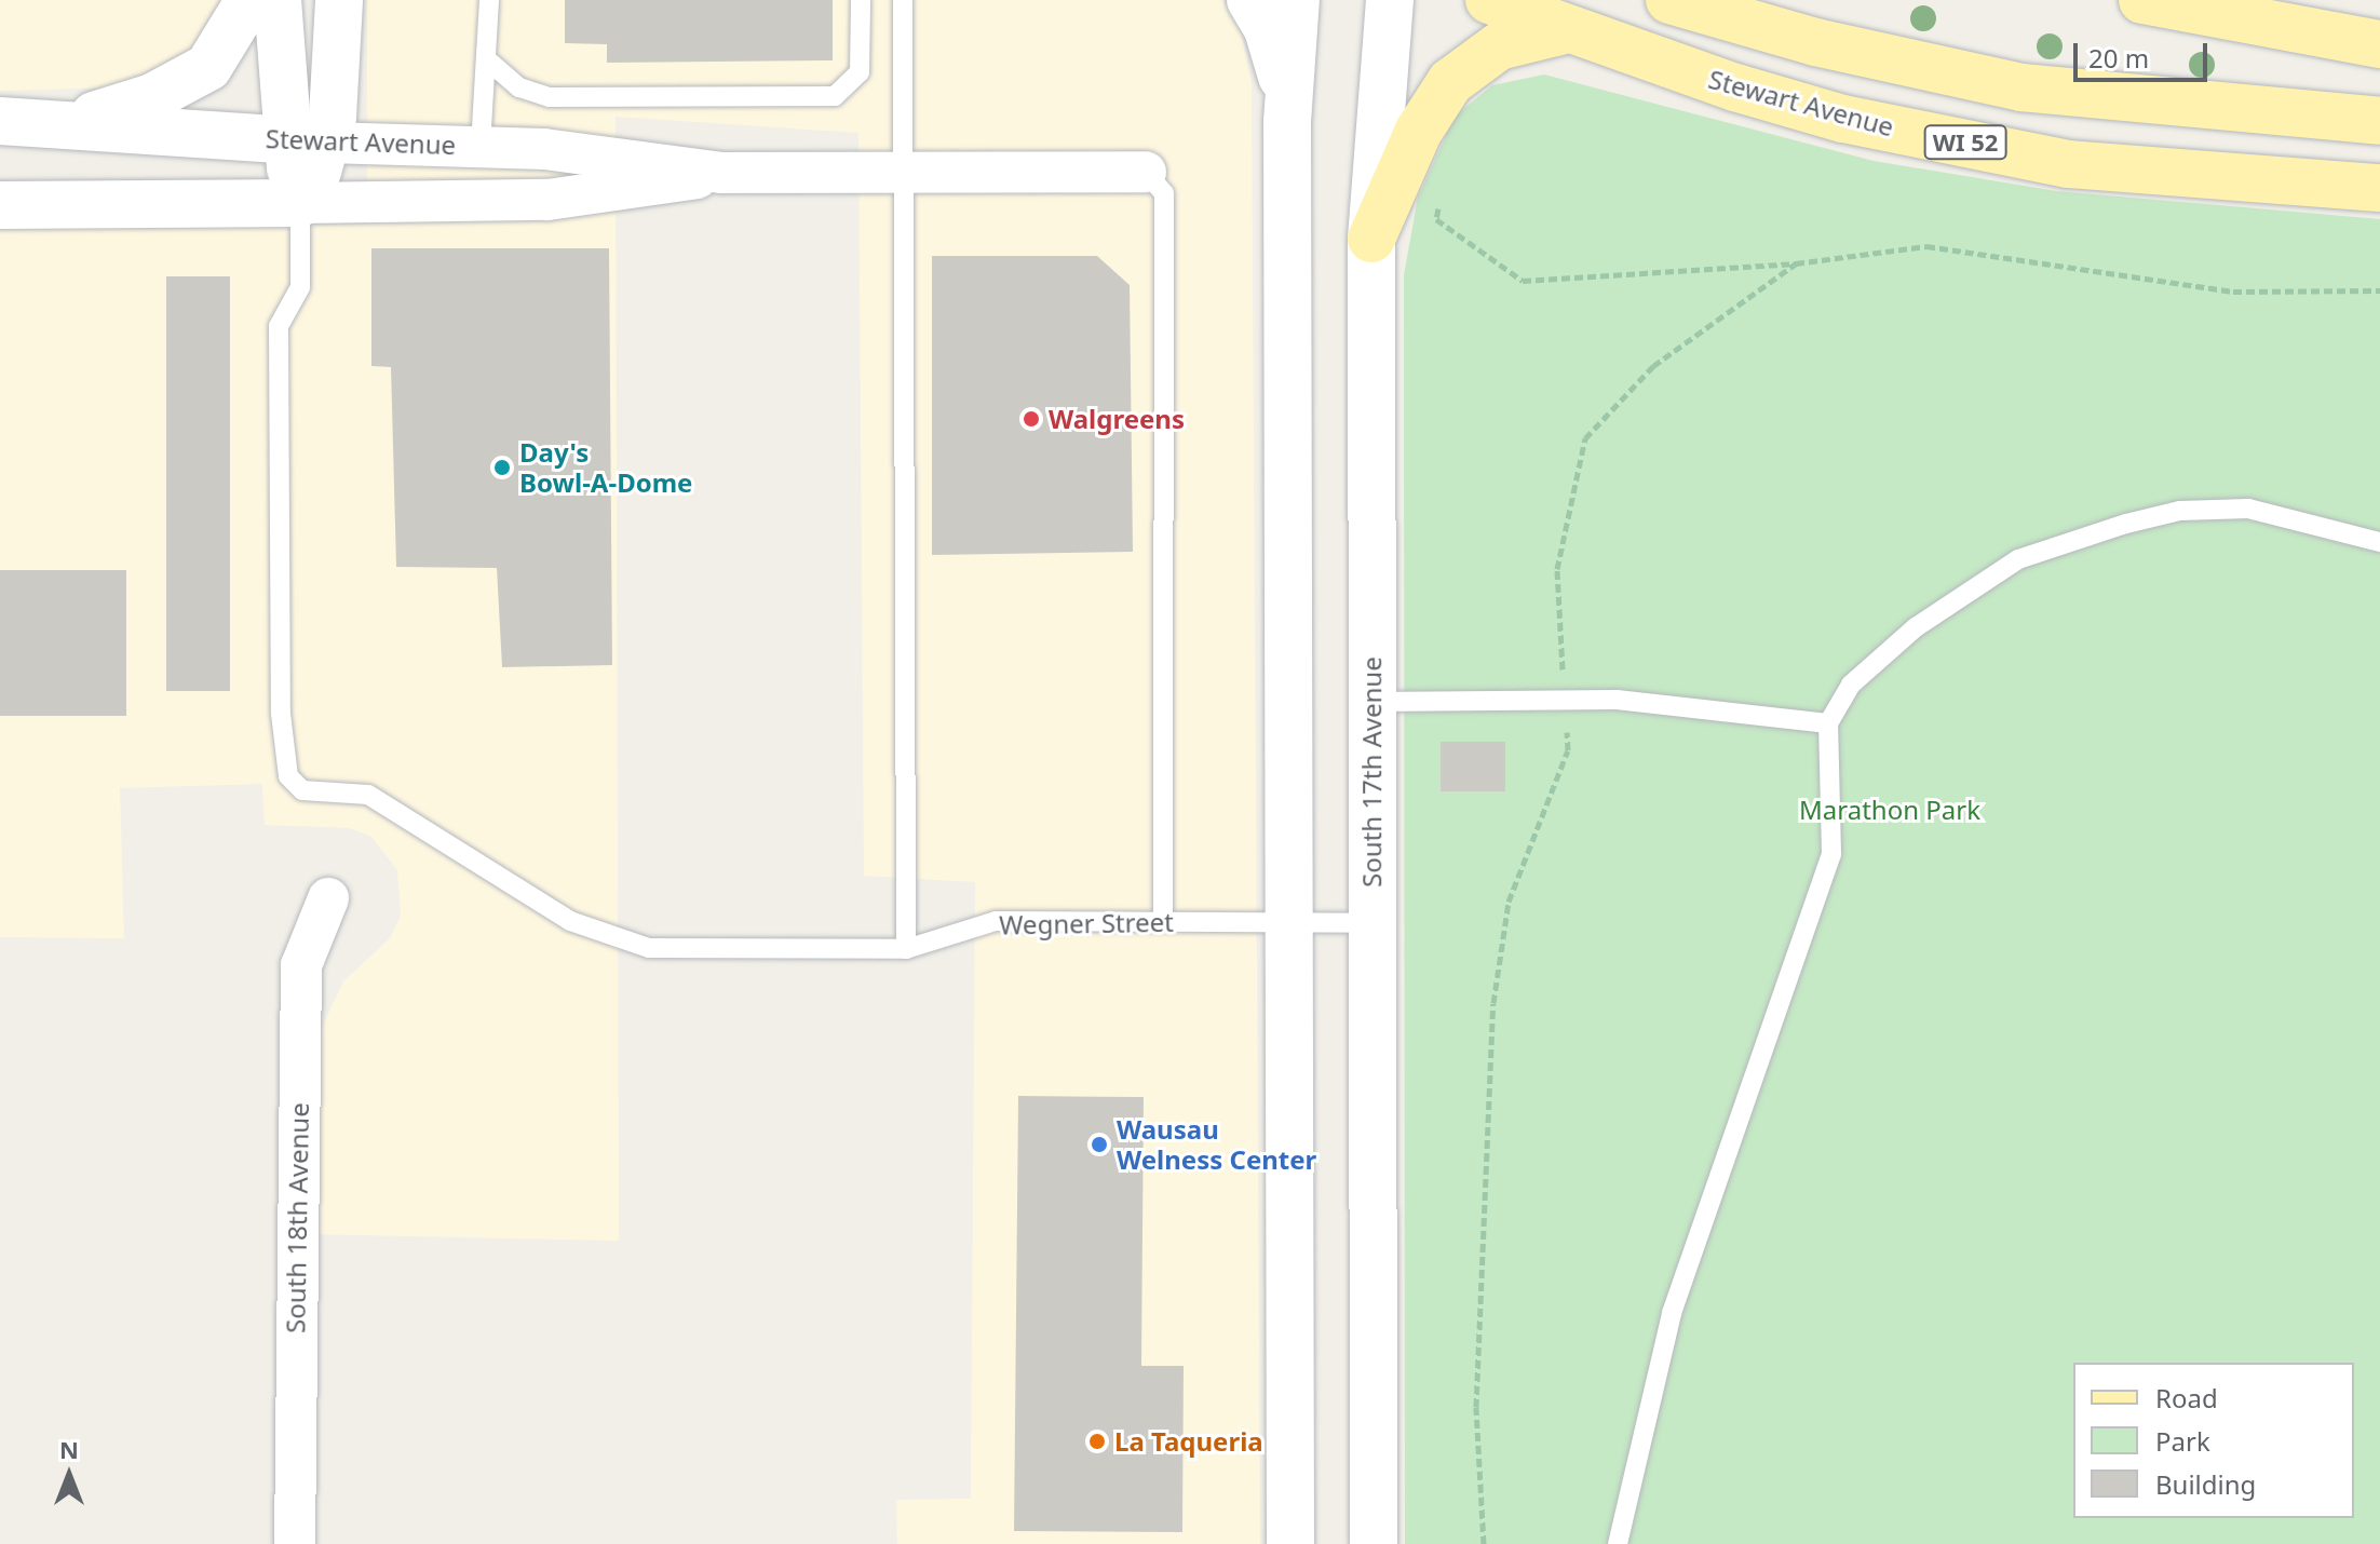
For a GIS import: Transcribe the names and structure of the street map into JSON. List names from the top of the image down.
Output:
{
  "streets": {
    "main road": ["Stewart Avenue", "WI 52", "South 17th Avenue"],
    "street": ["South 18th Avenue"],
    "lane": ["Wegner Street"]
  },
  "crossings": [
    ["Stewart Avenue", "Wegner Street"],
    ["South 17th Avenue", "Wegner Street"]
  ],
  "parks": ["Marathon Park"],
  "places": [
    "Walgreens",
    "Day's Bowl-A-Dome",
    "Wausau Welness Center",
    "La Taqueria"
  ],
  "legend": ["Road", "Park", "Building"],
  "scale_bar": "20 m",
  "north": "top"
}
